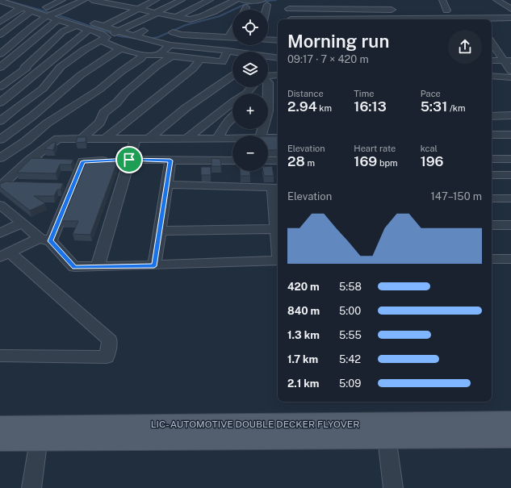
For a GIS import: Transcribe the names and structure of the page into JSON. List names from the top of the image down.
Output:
{
  "streets": {
    "main road": ["LIC- AUTOMOTIVE DOUBLE DECKER FLYOVER"]
  },
  "page": {
    "map_buttons": ["+", "−"],
    "heading": ["Morning run", "09:17 · 7 × 420 m"],
    "stats": [
      ["Distance", "2.94 km"],
      ["Time", "16:13"],
      ["Pace", "5:31 /km"],
      ["Elevation", "28 m"],
      ["Heart rate", "169 bpm"],
      ["kcal", "196"]
    ],
    "chart": ["Elevation", "147–150 m"],
    "list": [
      {
        "name": "420 m",
        "note": "5:58"
      },
      {
        "name": "840 m",
        "note": "5:00"
      },
      {
        "name": "1.3 km",
        "note": "5:55"
      },
      {
        "name": "1.7 km",
        "note": "5:42"
      },
      {
        "name": "2.1 km",
        "note": "5:09"
      }
    ]
  }
}
